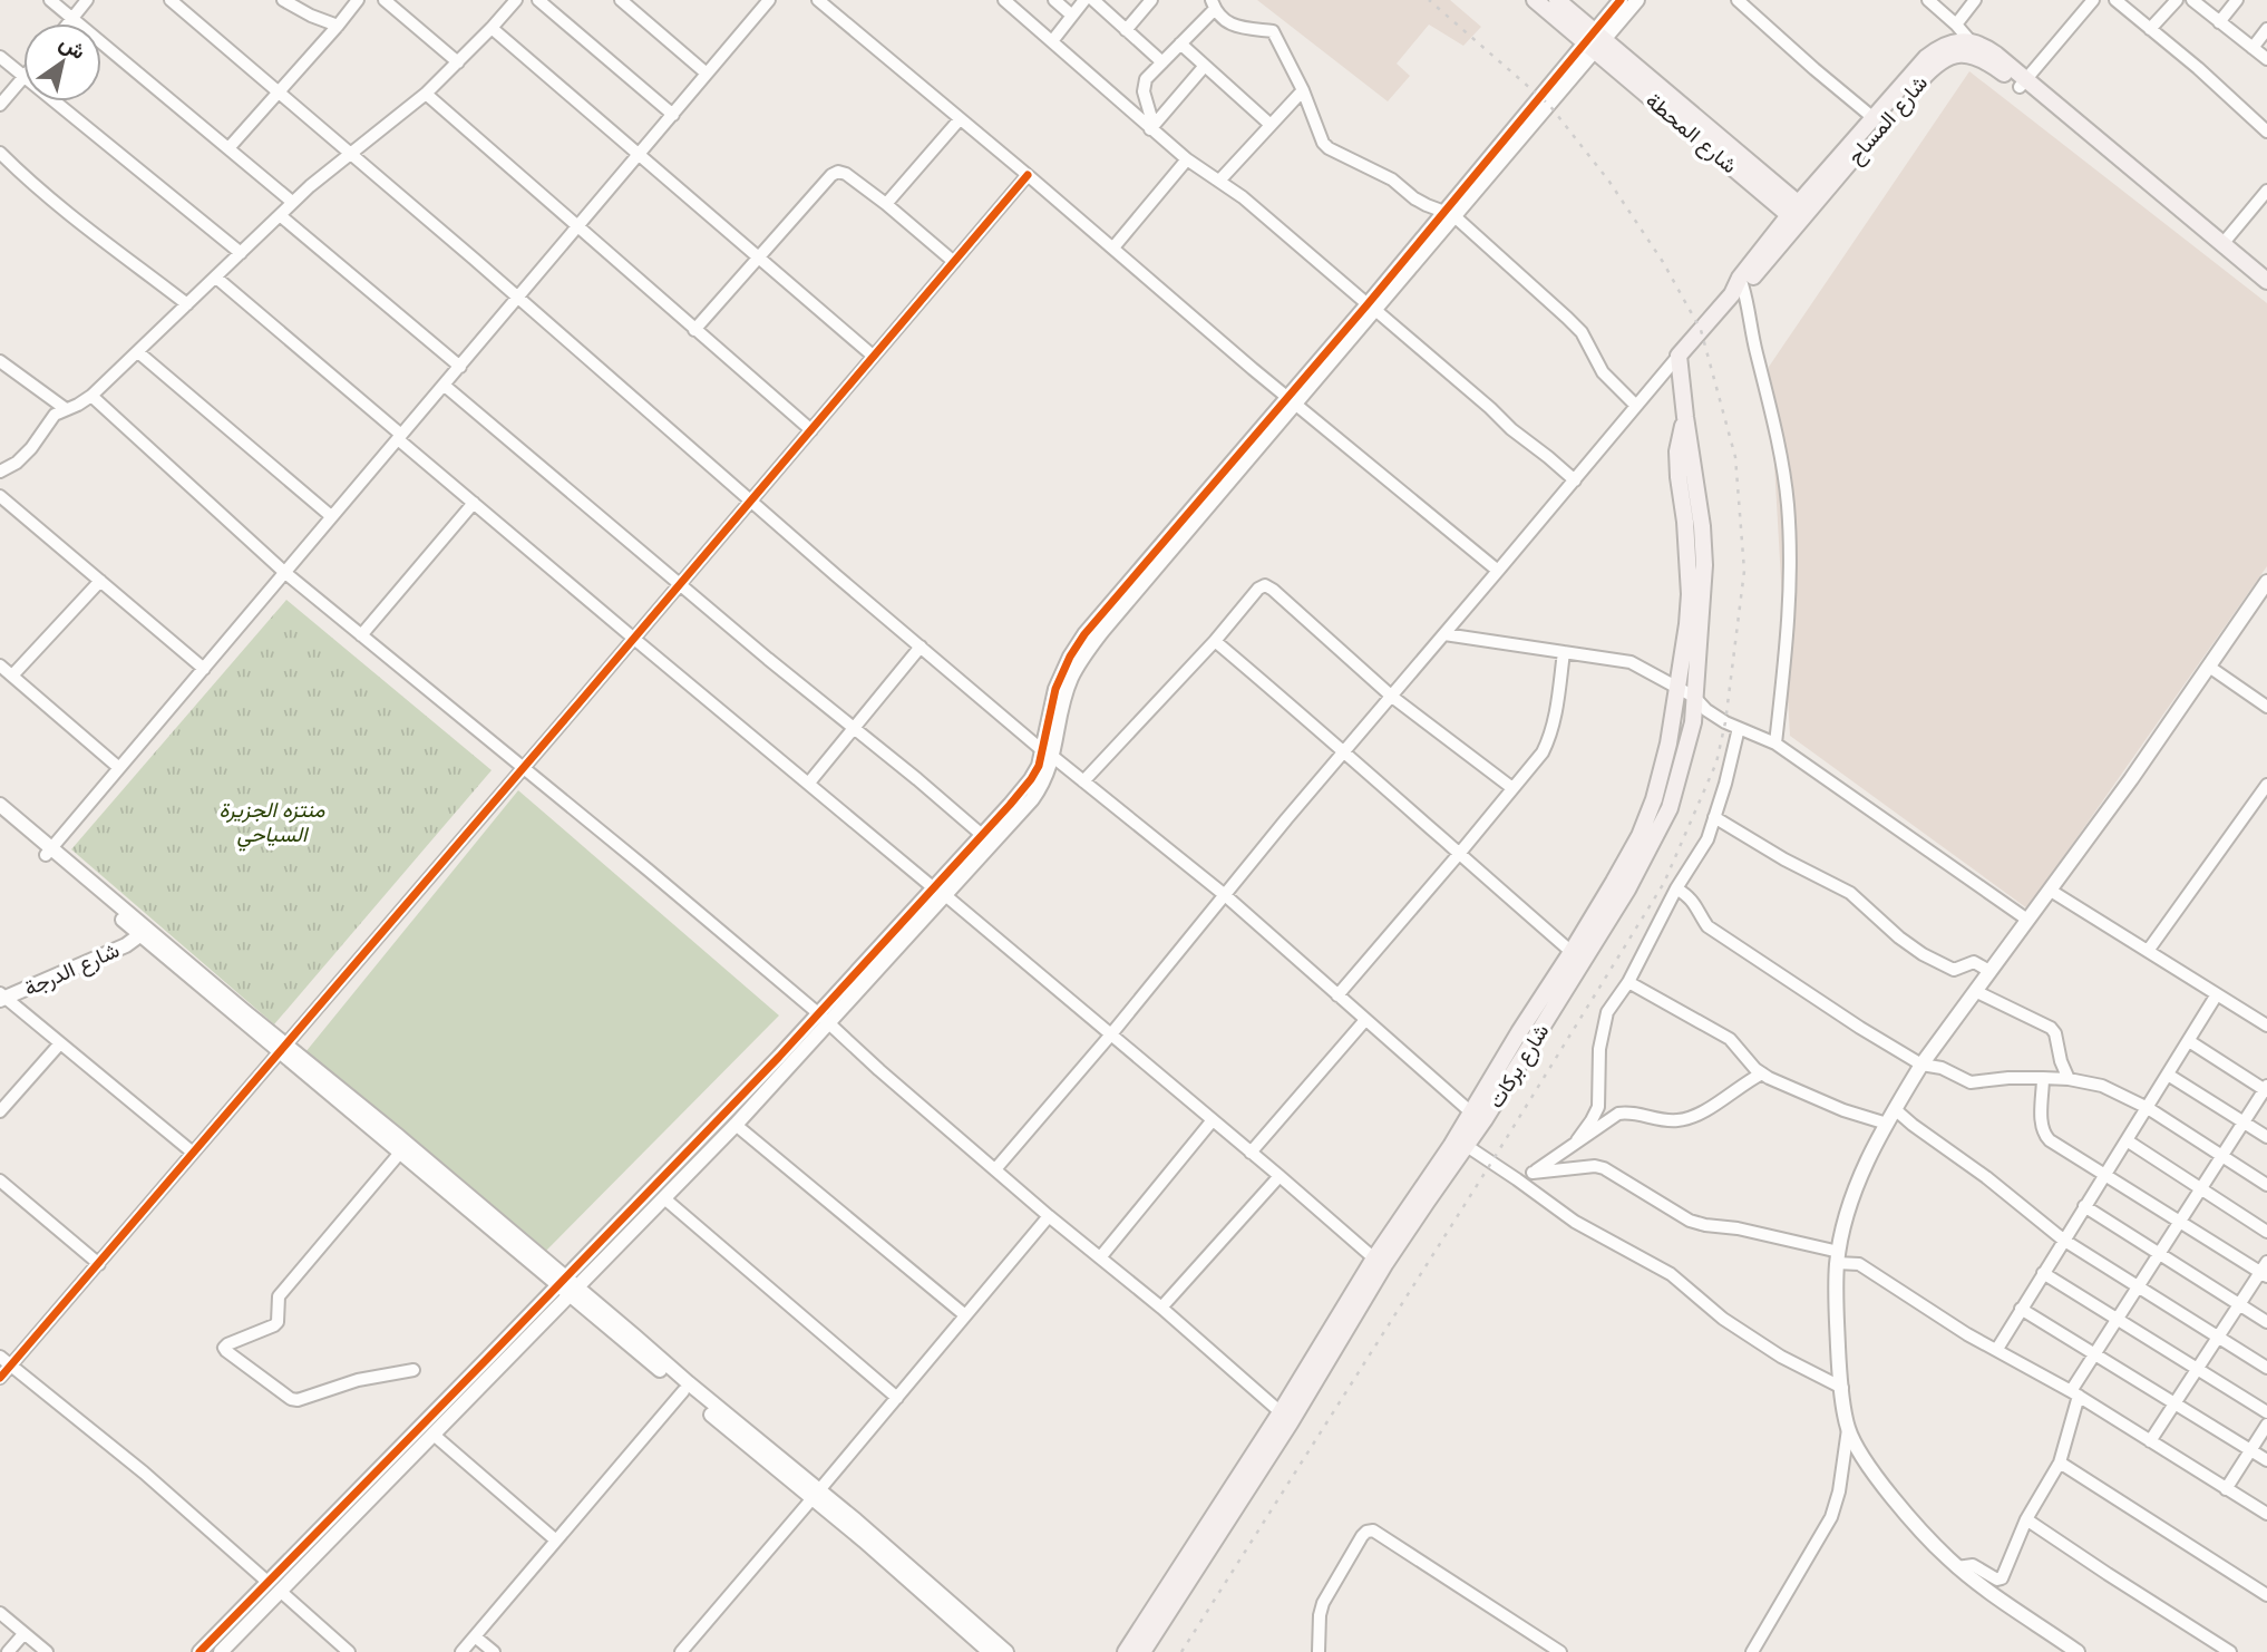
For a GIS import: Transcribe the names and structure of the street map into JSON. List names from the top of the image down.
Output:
{
  "streets": {
    "main road": ["شارع المساح", "شارع المحطة", "شارع بركات"],
    "street": ["شارع الدرجة"]
  },
  "crossings": [
    ["شارع المساح", "شارع المحطة"]
  ],
  "parks": ["منتزه الجزيرة السياحي"],
  "north": "top right"
}
